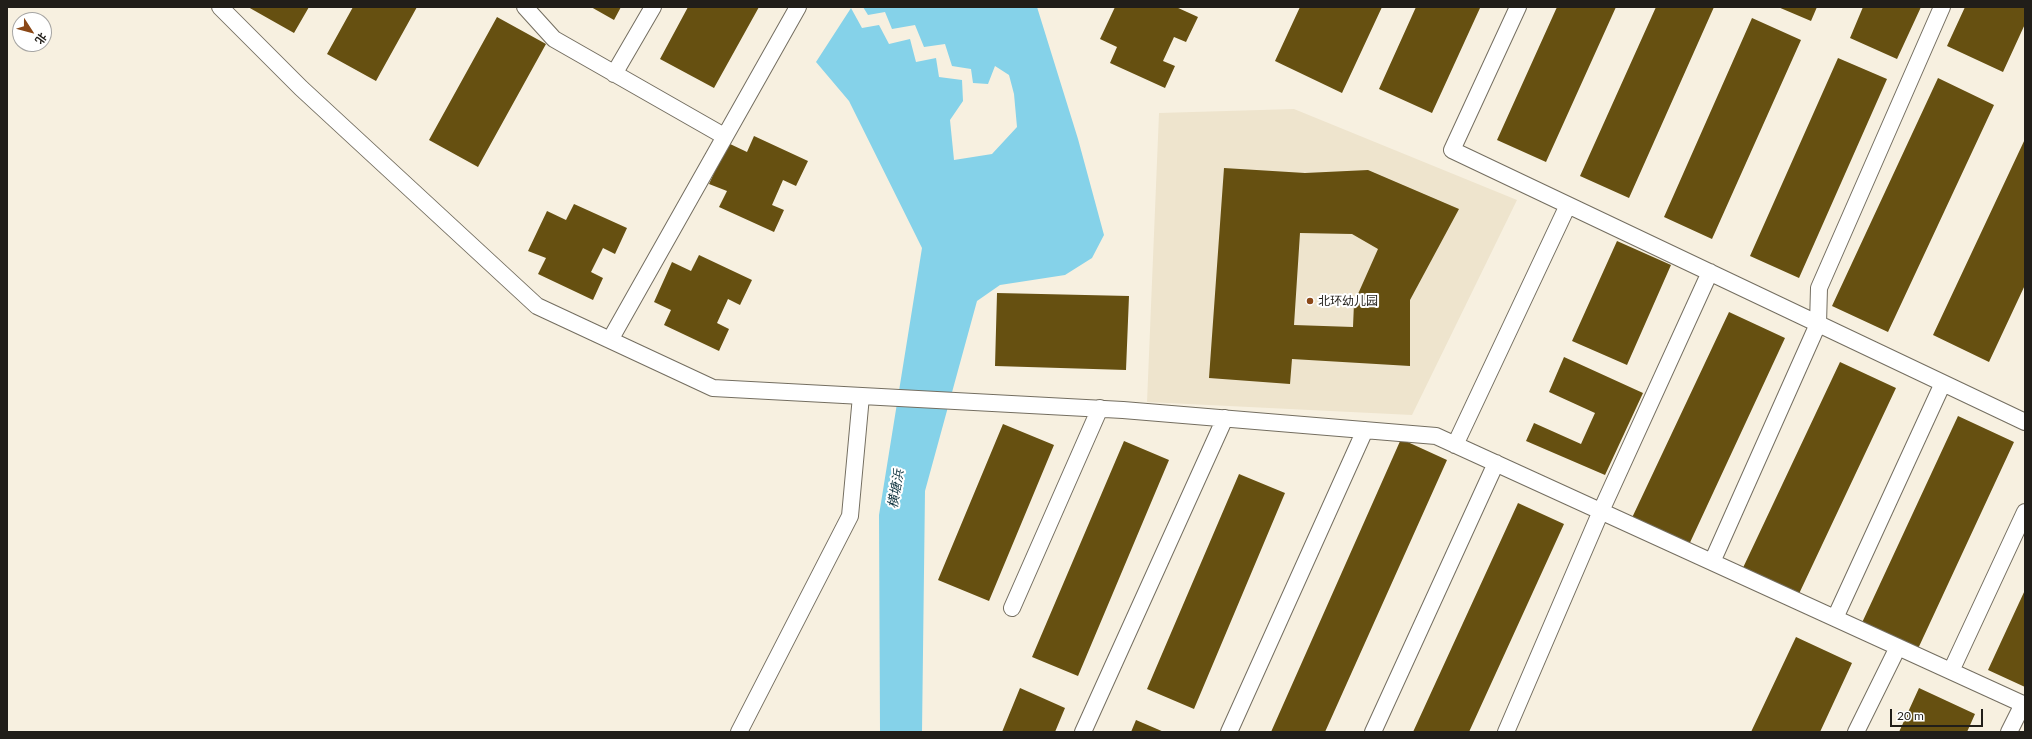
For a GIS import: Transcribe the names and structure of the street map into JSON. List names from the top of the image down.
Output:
{
  "water": ["横塘浜"],
  "places": ["北环幼儿园"],
  "scale_bar": "20 m",
  "north": "bottom right"
}
